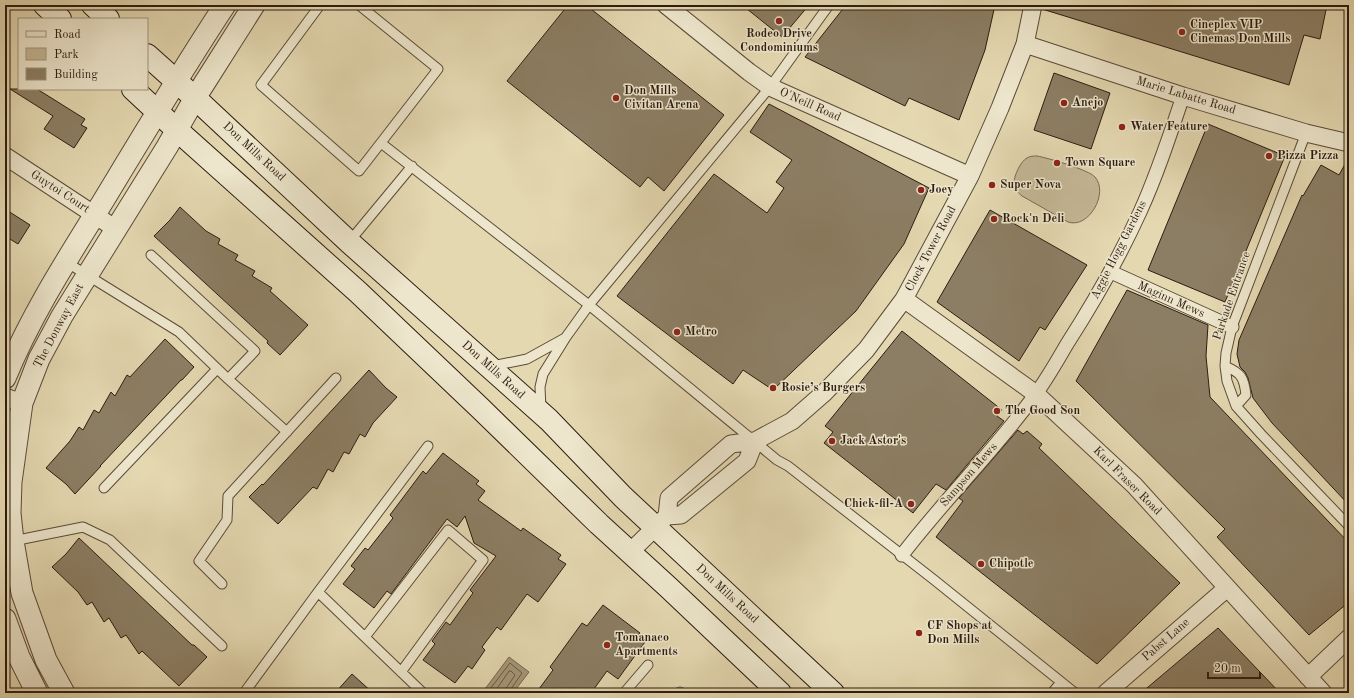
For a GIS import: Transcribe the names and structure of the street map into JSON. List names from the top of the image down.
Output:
{
  "streets": {
    "main road": ["Don Mills Road"],
    "street": [
      "Marie Labatte Road",
      "O'Neill Road",
      "Guytoi Court",
      "Clock Tower Road",
      "Aggie Hogg Gardens",
      "Maginn Mews",
      "The Donway East",
      "Sampson Mews",
      "Karl Fraser Road",
      "Pabst Lane"
    ],
    "lane": ["Parkade Entrance"]
  },
  "crossings": [
    ["Marie Labatte Road", "Clock Tower Road"],
    ["Marie Labatte Road", "Aggie Hogg Gardens"],
    ["Marie Labatte Road", "Parkade Entrance"],
    ["O'Neill Road", "Clock Tower Road"],
    ["Don Mills Road", "Clock Tower Road"],
    ["Don Mills Road", "The Donway East"],
    ["Guytoi Court", "The Donway East"],
    ["Clock Tower Road", "Karl Fraser Road"],
    ["Aggie Hogg Gardens", "Maginn Mews"],
    ["Aggie Hogg Gardens", "Sampson Mews"],
    ["Aggie Hogg Gardens", "Karl Fraser Road"],
    ["Parkade Entrance", "Maginn Mews"],
    ["Sampson Mews", "Karl Fraser Road"],
    ["Karl Fraser Road", "Pabst Lane"]
  ],
  "places": [
    "Rodeo Drive Condominiums",
    "Cineplex VIP Cinemas Don Mills",
    "Don Mills Civitan Arena",
    "Anejo",
    "Water Feature",
    "Pizza Pizza",
    "Town Square",
    "Super Nova",
    "Joey",
    "Rock'n Deli",
    "Metro",
    "Rosie’s Burgers",
    "The Good Son",
    "Jack Astor's",
    "Chick-fil-A",
    "Chipotle",
    "CF Shops at Don Mills",
    "Tomanaco Apartments"
  ],
  "legend": ["Road", "Park", "Building"],
  "scale_bar": "20 m"
}
